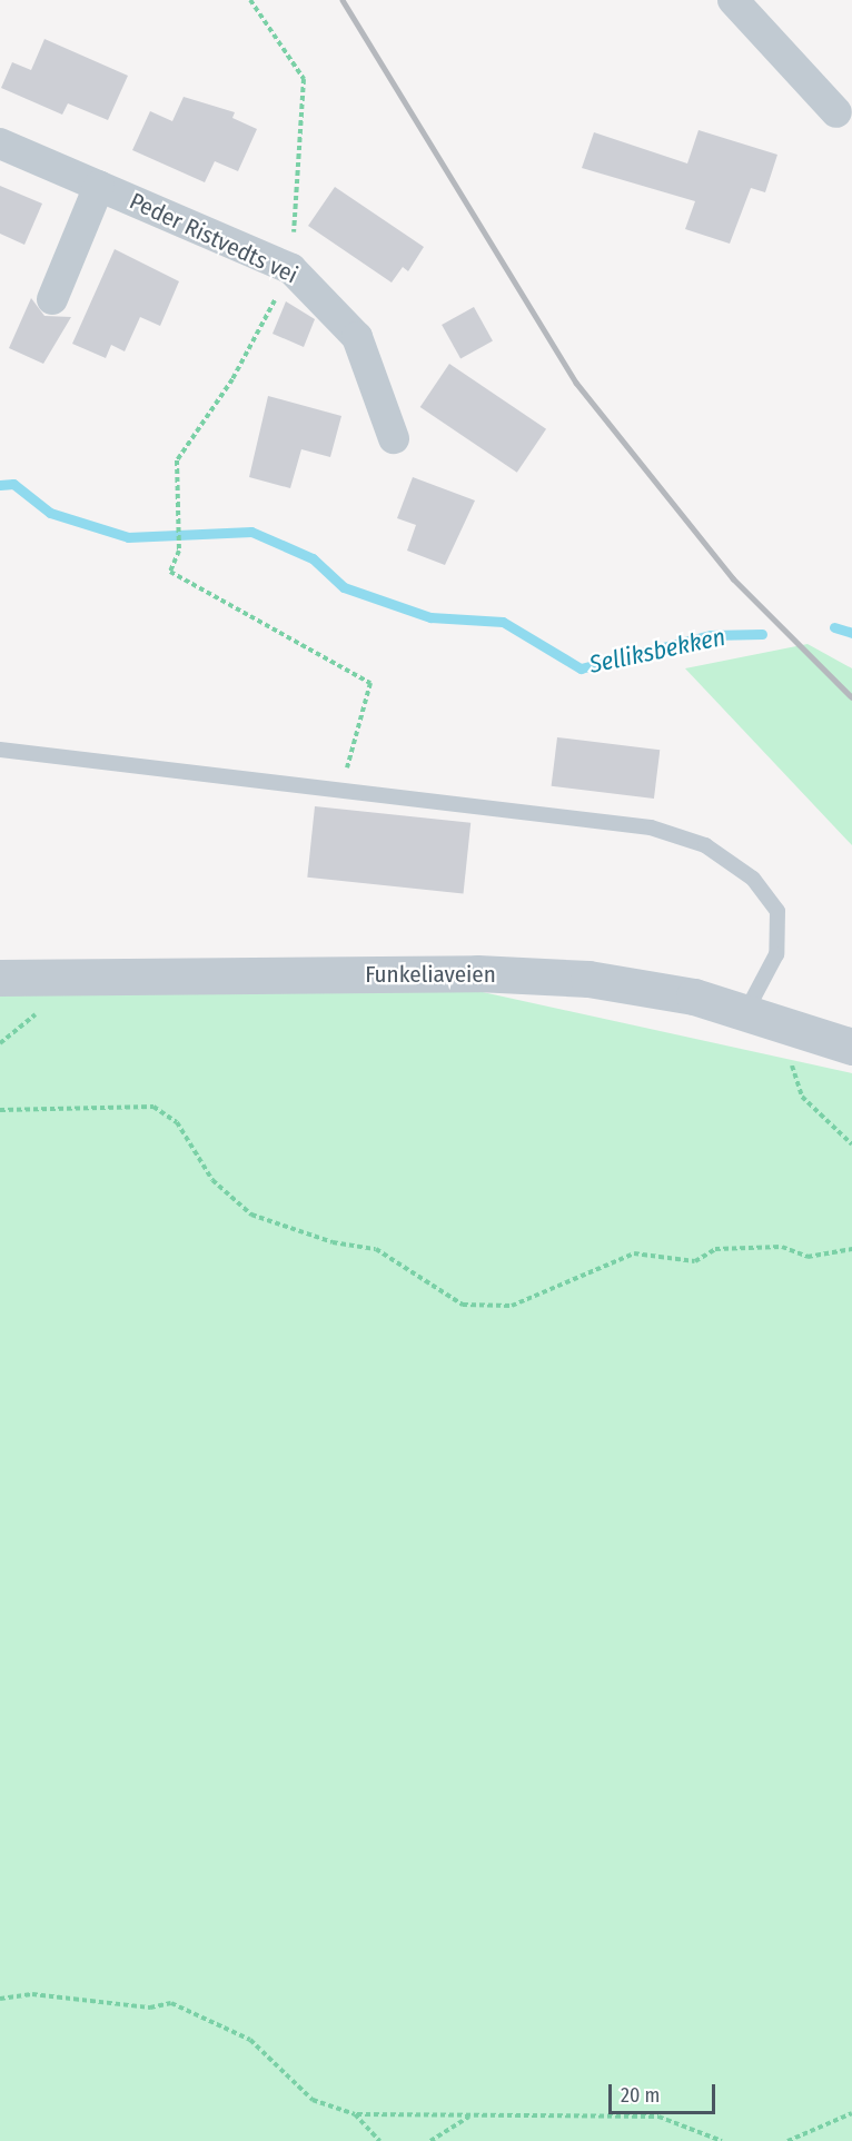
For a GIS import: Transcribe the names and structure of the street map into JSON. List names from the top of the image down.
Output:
{
  "streets": {
    "street": ["Peder Ristvedts vei", "Funkeliaveien"]
  },
  "water": ["Selliksbekken"],
  "scale_bar": "20 m"
}
